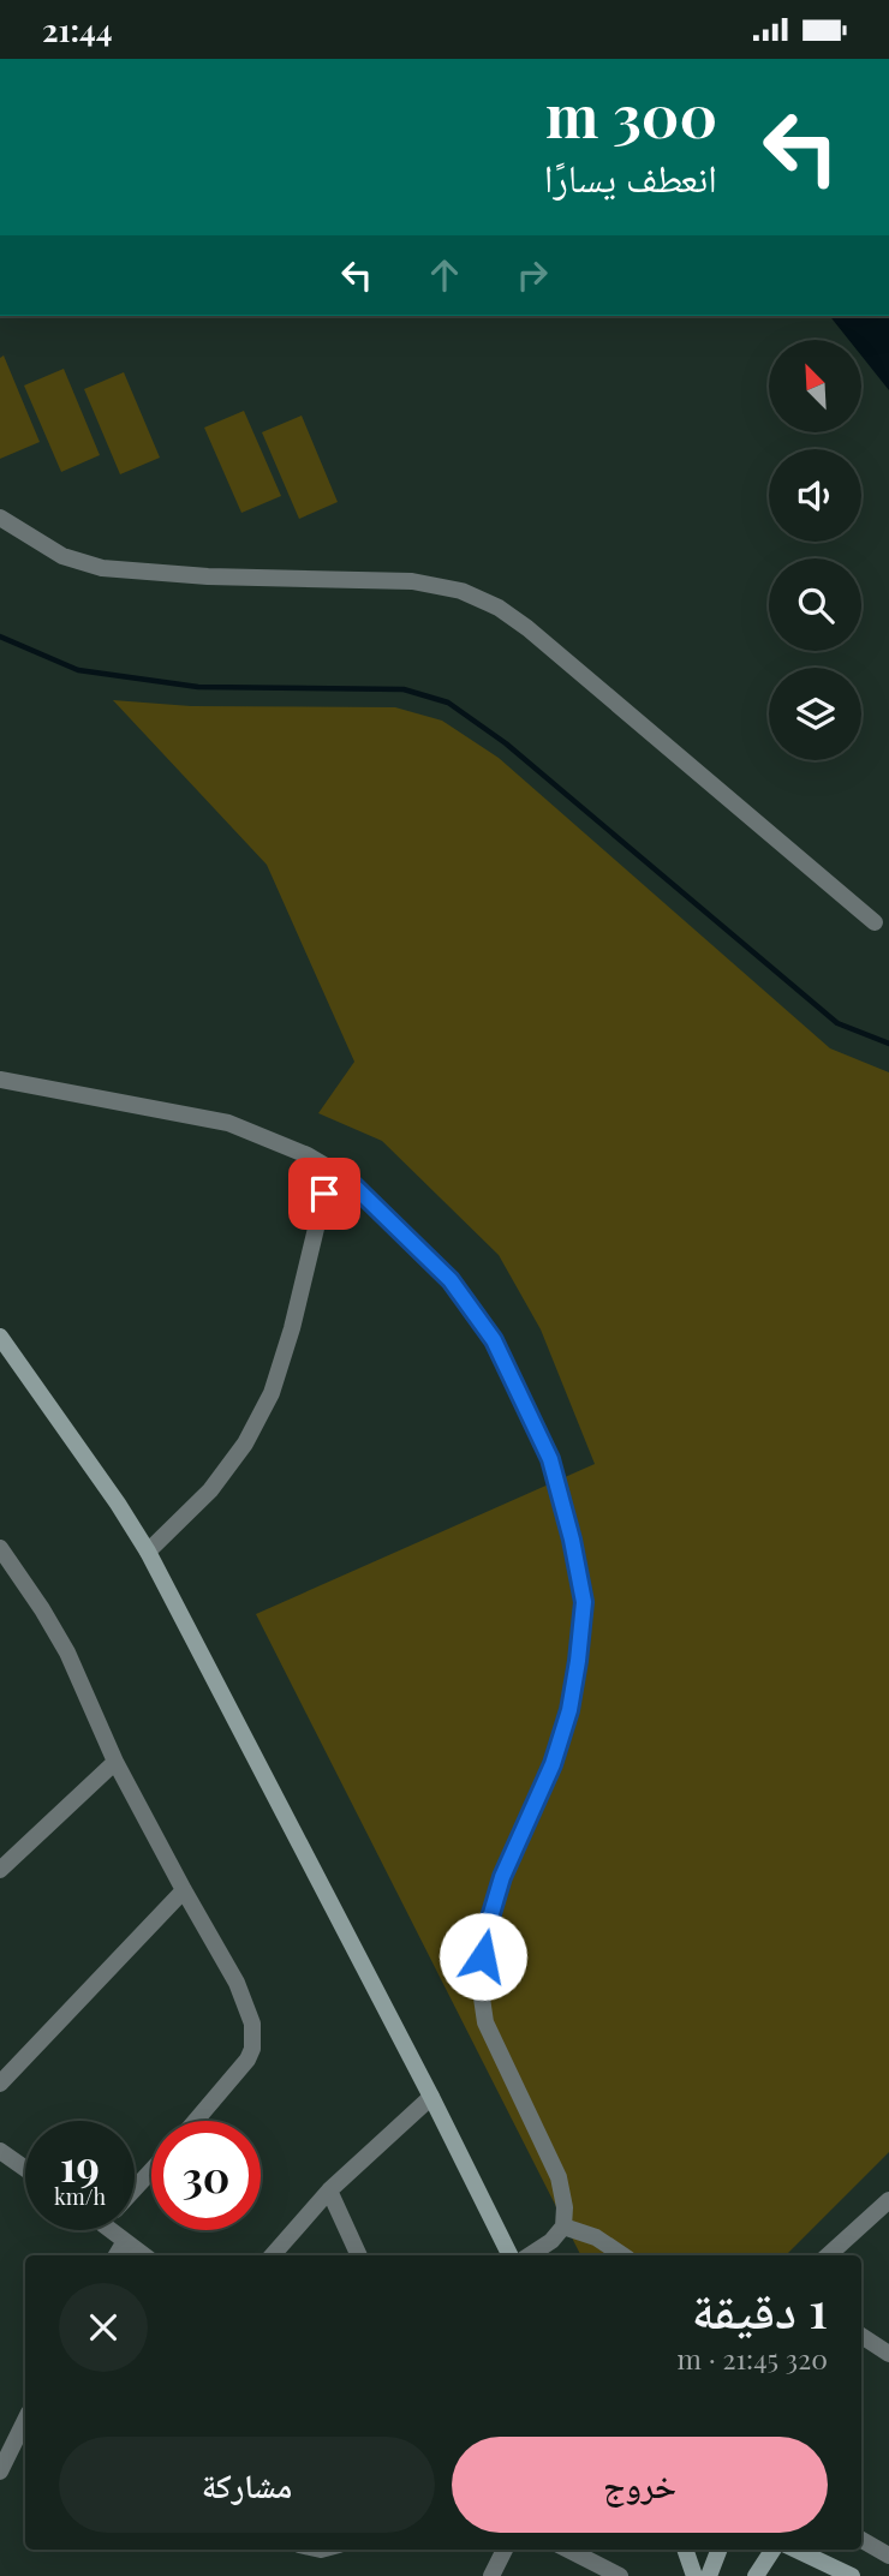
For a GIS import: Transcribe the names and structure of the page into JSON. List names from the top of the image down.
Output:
{
  "north": "top left",
  "page": {
    "status": "21:44",
    "turn": ["300 m", "انعطف يسارًا"],
    "speed": "19 km/h",
    "limit": "30",
    "heading": ["1 دقيقة", "320 m · 21:45"],
    "buttons": ["خروج", "مشاركة"]
  }
}
